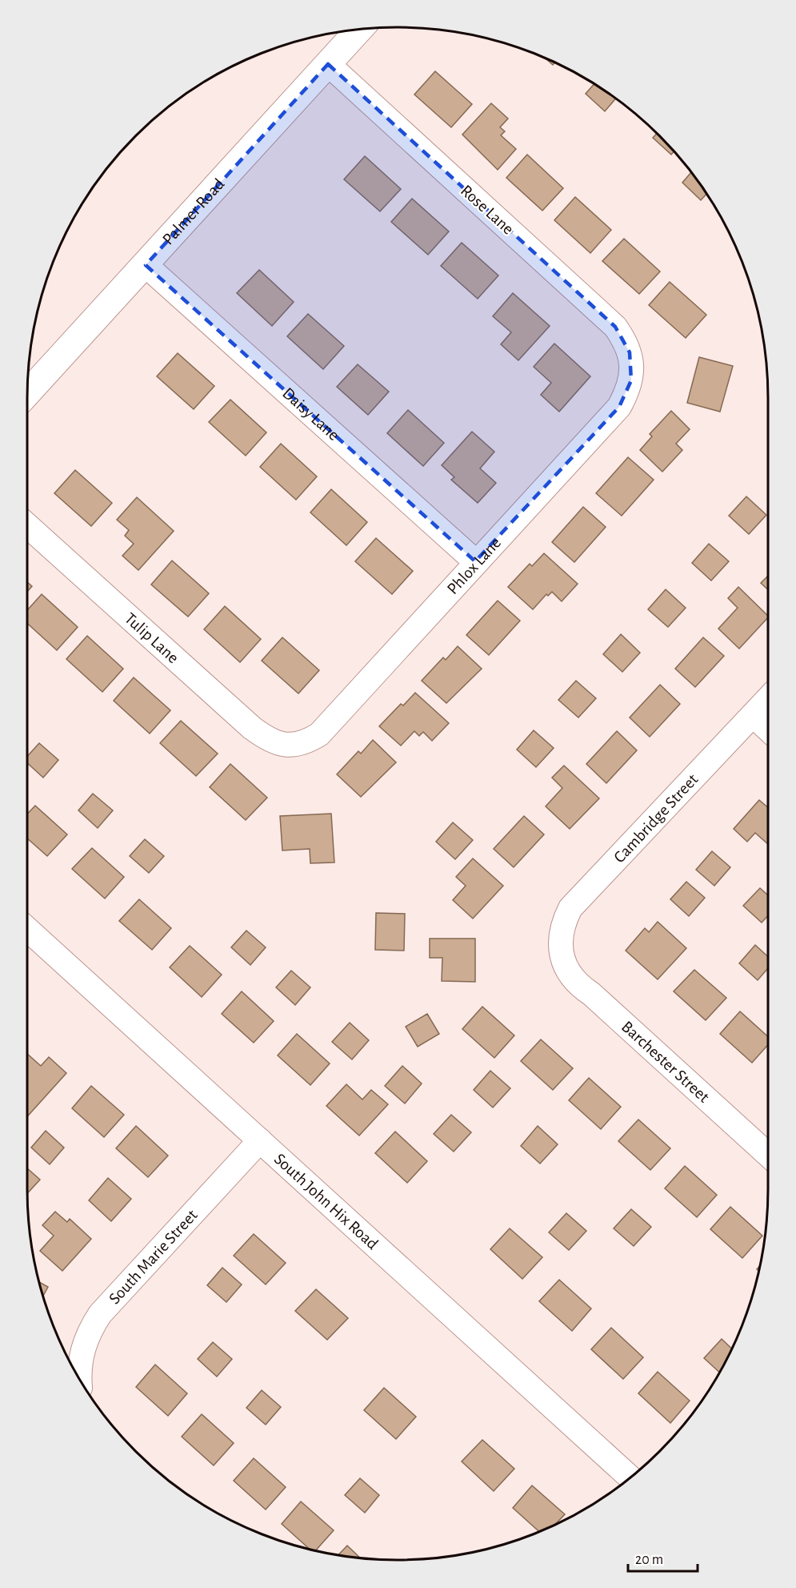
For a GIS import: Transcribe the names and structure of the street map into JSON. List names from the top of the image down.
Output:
{
  "streets": {
    "street": [
      "Rose Lane",
      "Palmer Road",
      "Daisy Lane",
      "Phlox Lane",
      "Tulip Lane",
      "Cambridge Street",
      "Barchester Street",
      "South John Hix Road",
      "South Marie Street"
    ]
  },
  "crossings": [
    ["Rose Lane", "Palmer Road"],
    ["Rose Lane", "Phlox Lane"],
    ["Palmer Road", "Daisy Lane"],
    ["Daisy Lane", "Phlox Lane"],
    ["Phlox Lane", "Tulip Lane"],
    ["Cambridge Street", "Barchester Street"],
    ["South John Hix Road", "South Marie Street"]
  ],
  "scale_bar": "20 m"
}
